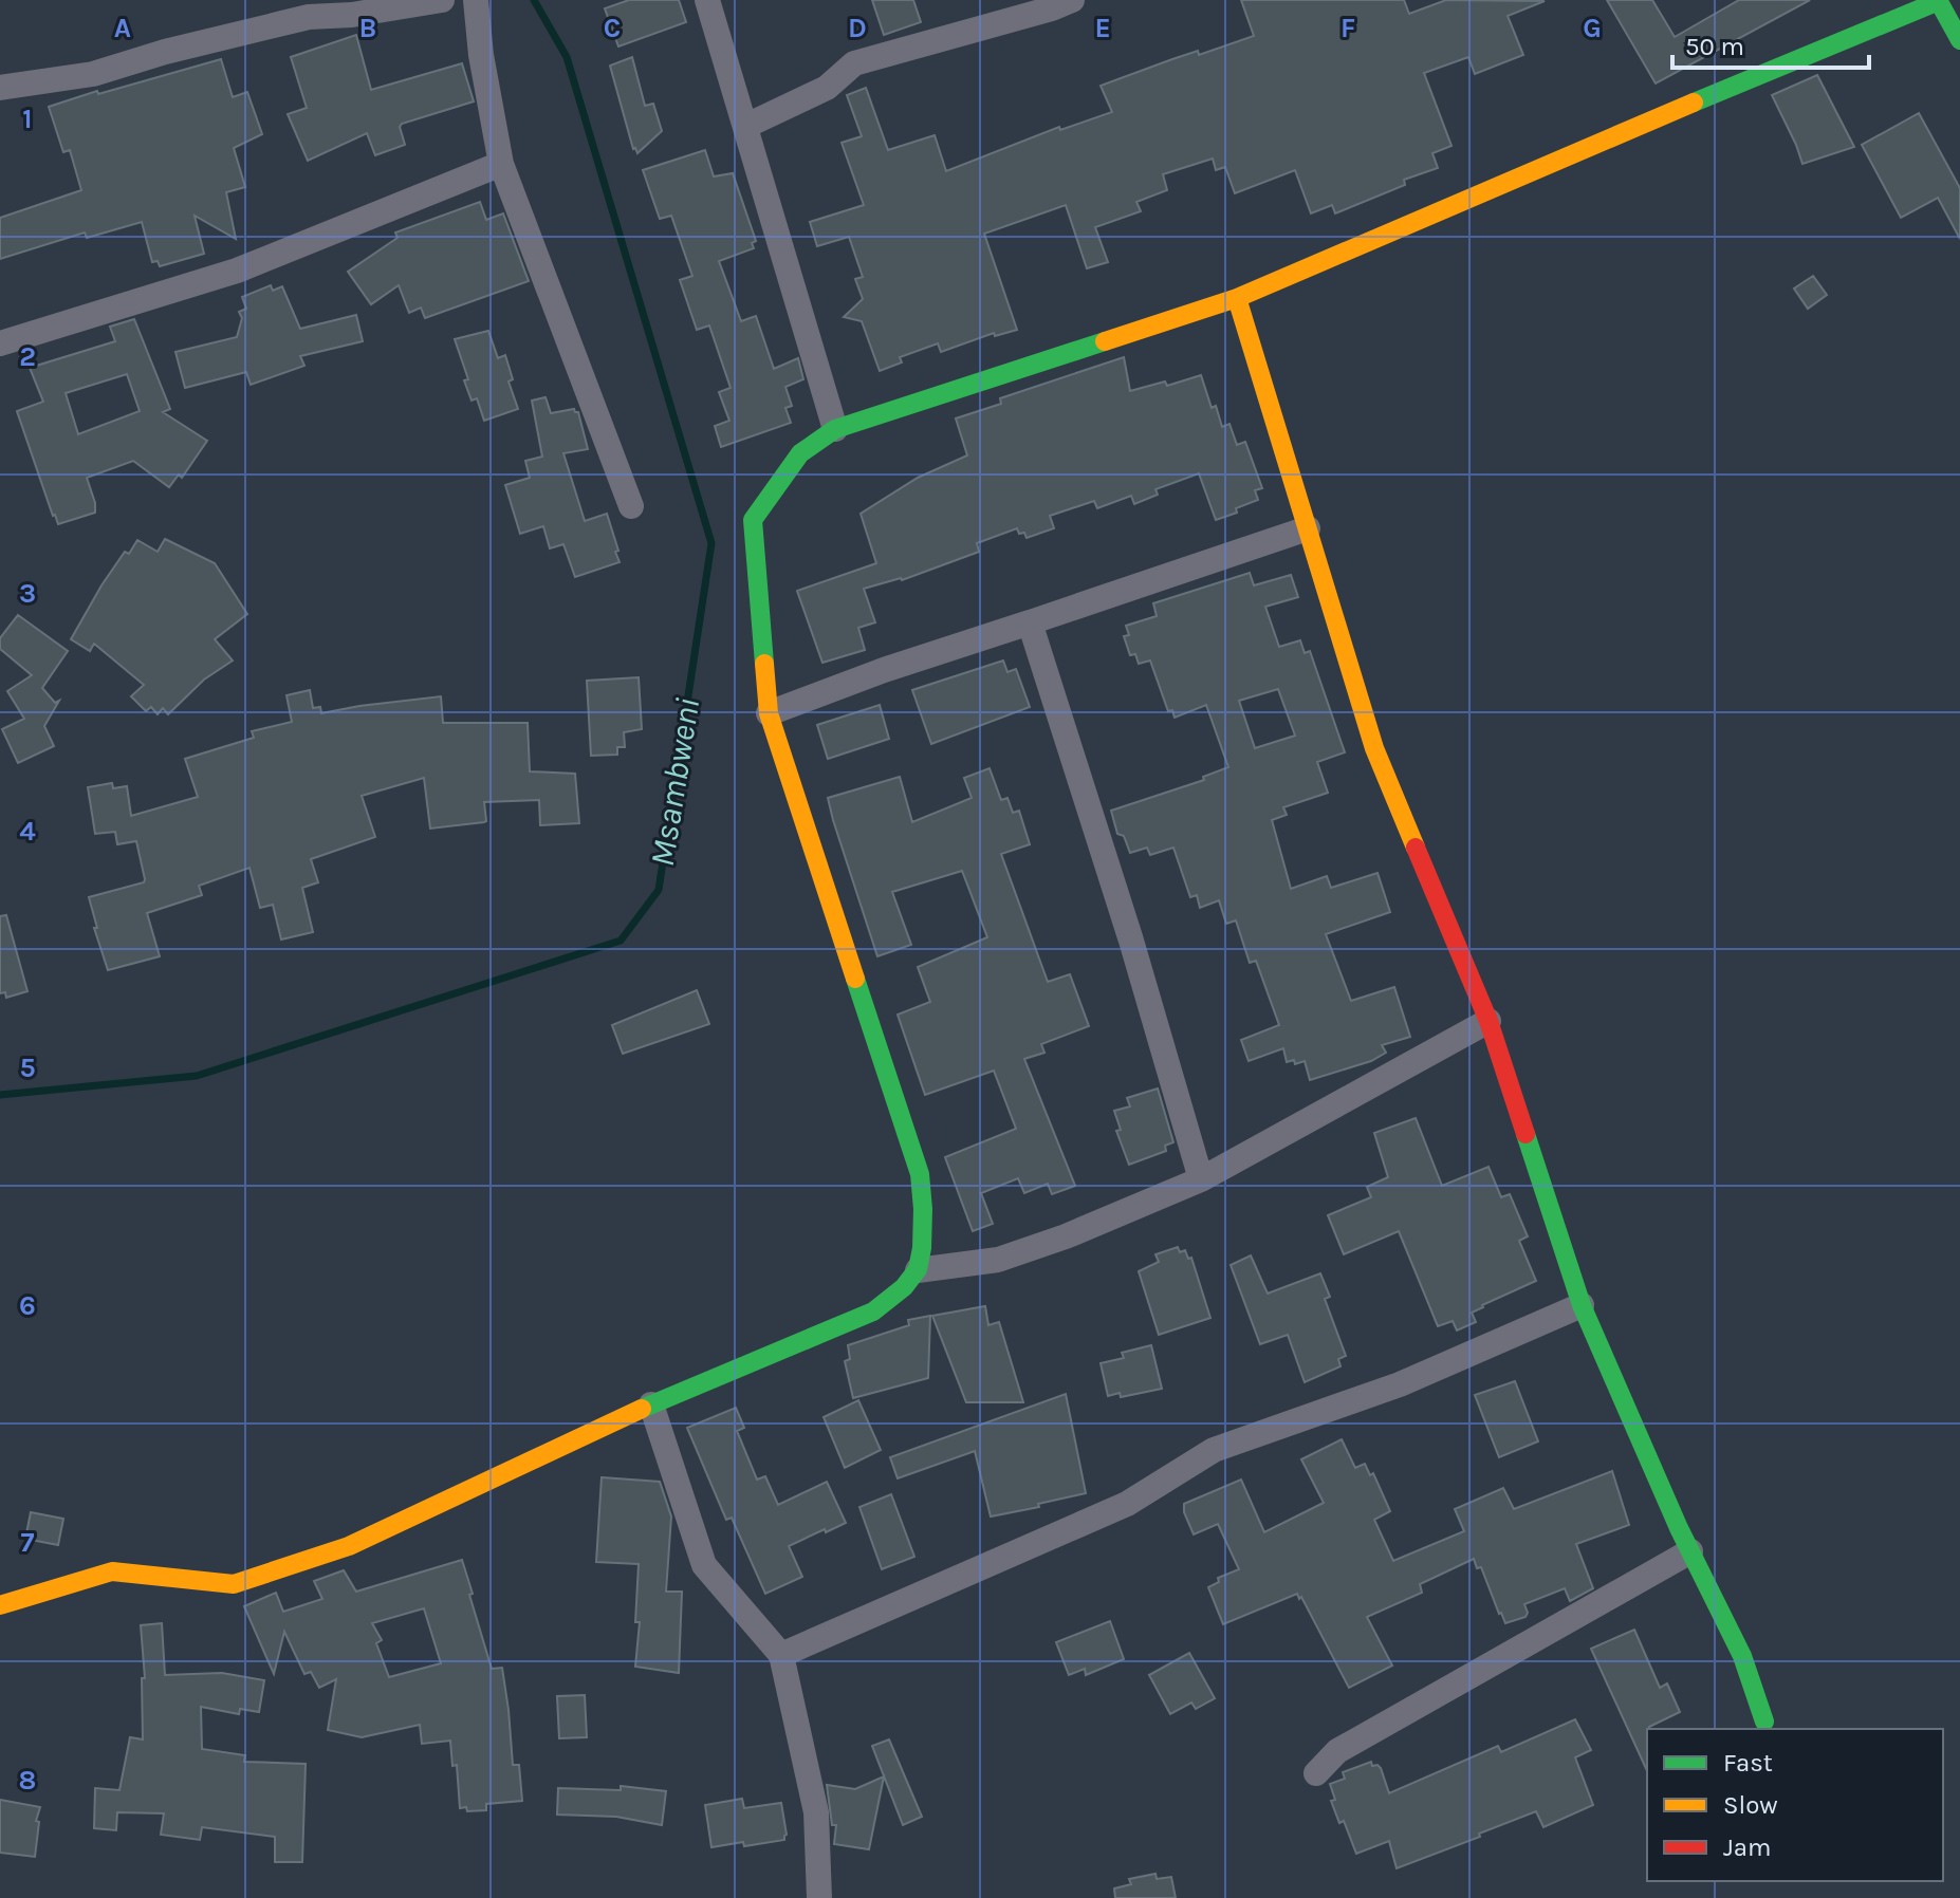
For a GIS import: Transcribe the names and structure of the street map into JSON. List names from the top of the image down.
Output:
{
  "water": ["Msambweni"],
  "legend": ["Fast", "Slow", "Jam"],
  "scale_bar": "50 m",
  "grid": {
    "columns": [
      "A",
      "B",
      "C",
      "D",
      "E",
      "F",
      "G"
    ],
    "rows": [
      "1",
      "2",
      "3",
      "4",
      "5",
      "6",
      "7",
      "8"
    ]
  }
}
